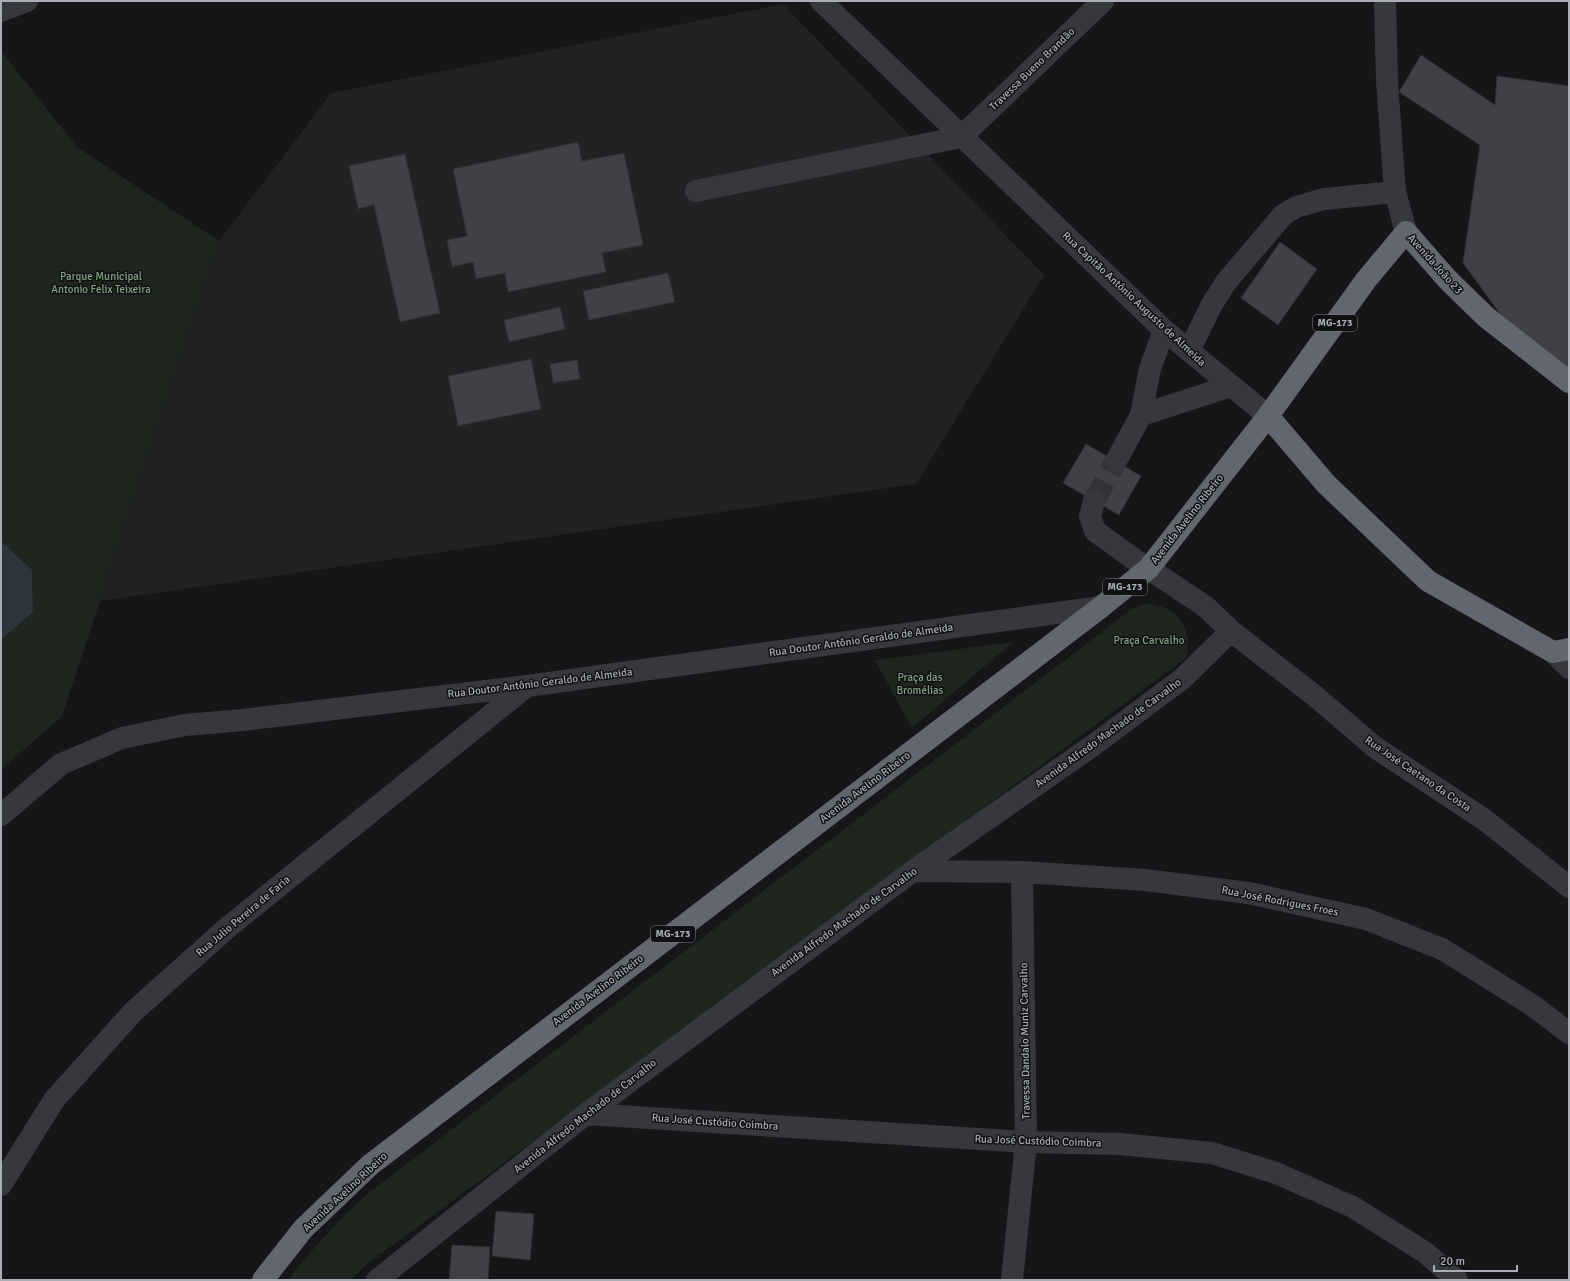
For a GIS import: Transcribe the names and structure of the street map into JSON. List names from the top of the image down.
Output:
{
  "streets": {
    "highway": [
      "Avenida João 23",
      "Rua Capitão Antônio Augusto de Almeida",
      "MG-173",
      "Avenida Avelino Ribeiro"
    ],
    "street": [
      "Travessa Bueno Brandão",
      "Rua Doutor Antônio Geraldo de Almeida",
      "Avenida Alfredo Machado de Carvalho",
      "Rua José Caetano da Costa",
      "Rua José Rodrigues Froes",
      "Rua Julio Pereira de Faria",
      "Travessa Dandalo Muniz Carvalho",
      "Rua José Custódio Coimbra"
    ]
  },
  "crossings": [
    ["Travessa Bueno Brandão", "Rua Capitão Antônio Augusto de Almeida"],
    ["Avenida João 23", "Avenida Avelino Ribeiro"],
    ["Rua Capitão Antônio Augusto de Almeida", "Avenida Avelino Ribeiro"],
    ["MG-173", "Avenida Avelino Ribeiro"],
    ["MG-173", "Avenida Alfredo Machado de Carvalho"],
    ["MG-173", "Rua José Caetano da Costa"],
    ["Avenida Avelino Ribeiro", "Rua Doutor Antônio Geraldo de Almeida"],
    ["Rua Doutor Antônio Geraldo de Almeida", "Rua Julio Pereira de Faria"],
    ["Avenida Alfredo Machado de Carvalho", "Rua José Caetano da Costa"],
    ["Avenida Alfredo Machado de Carvalho", "Rua José Rodrigues Froes"],
    ["Avenida Alfredo Machado de Carvalho", "Rua José Custódio Coimbra"],
    ["Rua José Rodrigues Froes", "Travessa Dandalo Muniz Carvalho"],
    ["Travessa Dandalo Muniz Carvalho", "Rua José Custódio Coimbra"]
  ],
  "parks": ["Parque Municipal Antonio Felix Teixeira", "Praça Carvalho", "Praça das Bromélias"],
  "scale_bar": "20 m"
}
